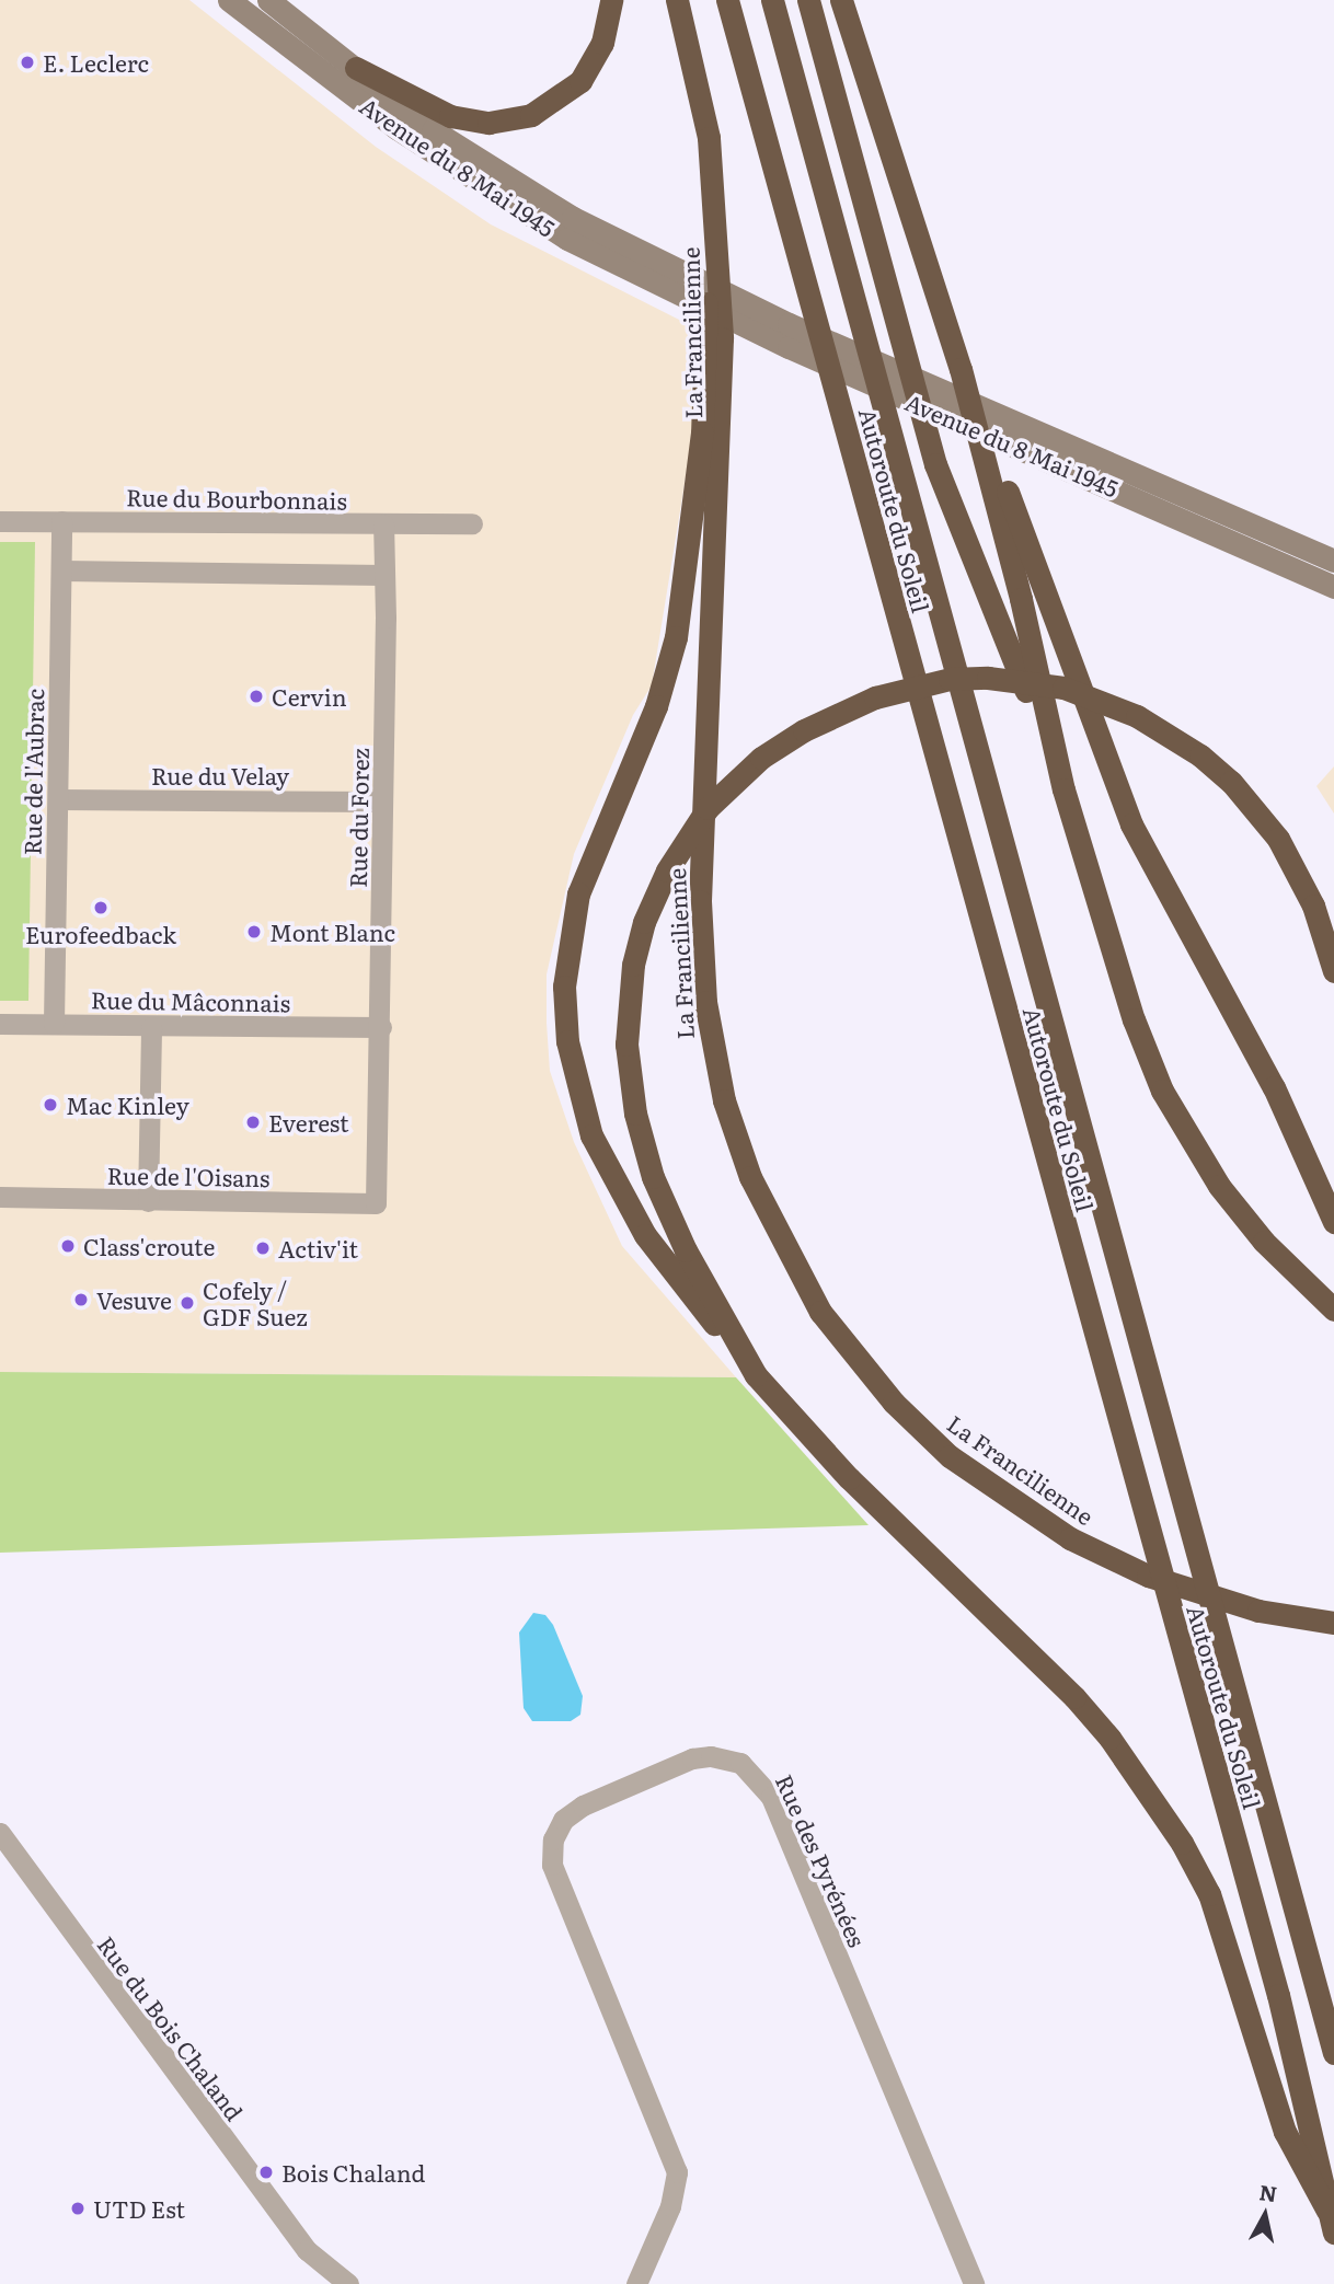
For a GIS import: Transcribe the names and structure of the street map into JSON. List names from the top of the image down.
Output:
{
  "streets": {
    "highway": ["La Francilienne", "Autoroute du Soleil"],
    "main road": ["Avenue du 8 Mai 1945"],
    "street": [
      "Rue du Bourbonnais",
      "Rue de l'Aubrac",
      "Rue du Velay",
      "Rue du Forez",
      "Rue du Mâconnais",
      "Rue de l'Oisans",
      "Rue des Pyrénées",
      "Rue du Bois Chaland"
    ]
  },
  "crossings": [
    ["Rue du Bourbonnais", "Rue de l'Aubrac"],
    ["Rue du Bourbonnais", "Rue du Forez"],
    ["Rue de l'Aubrac", "Rue du Velay"],
    ["Rue de l'Aubrac", "Rue du Mâconnais"],
    ["Rue du Velay", "Rue du Forez"],
    ["Rue du Forez", "Rue du Mâconnais"],
    ["Rue du Forez", "Rue de l'Oisans"]
  ],
  "places": [
    "E. Leclerc",
    "Cervin",
    "Eurofeedback",
    "Mont Blanc",
    "Mac Kinley",
    "Everest",
    "Class'croute",
    "Activ'it",
    "Vesuve",
    "Cofely / GDF Suez",
    "Bois Chaland",
    "UTD Est"
  ],
  "north": "top"
}
